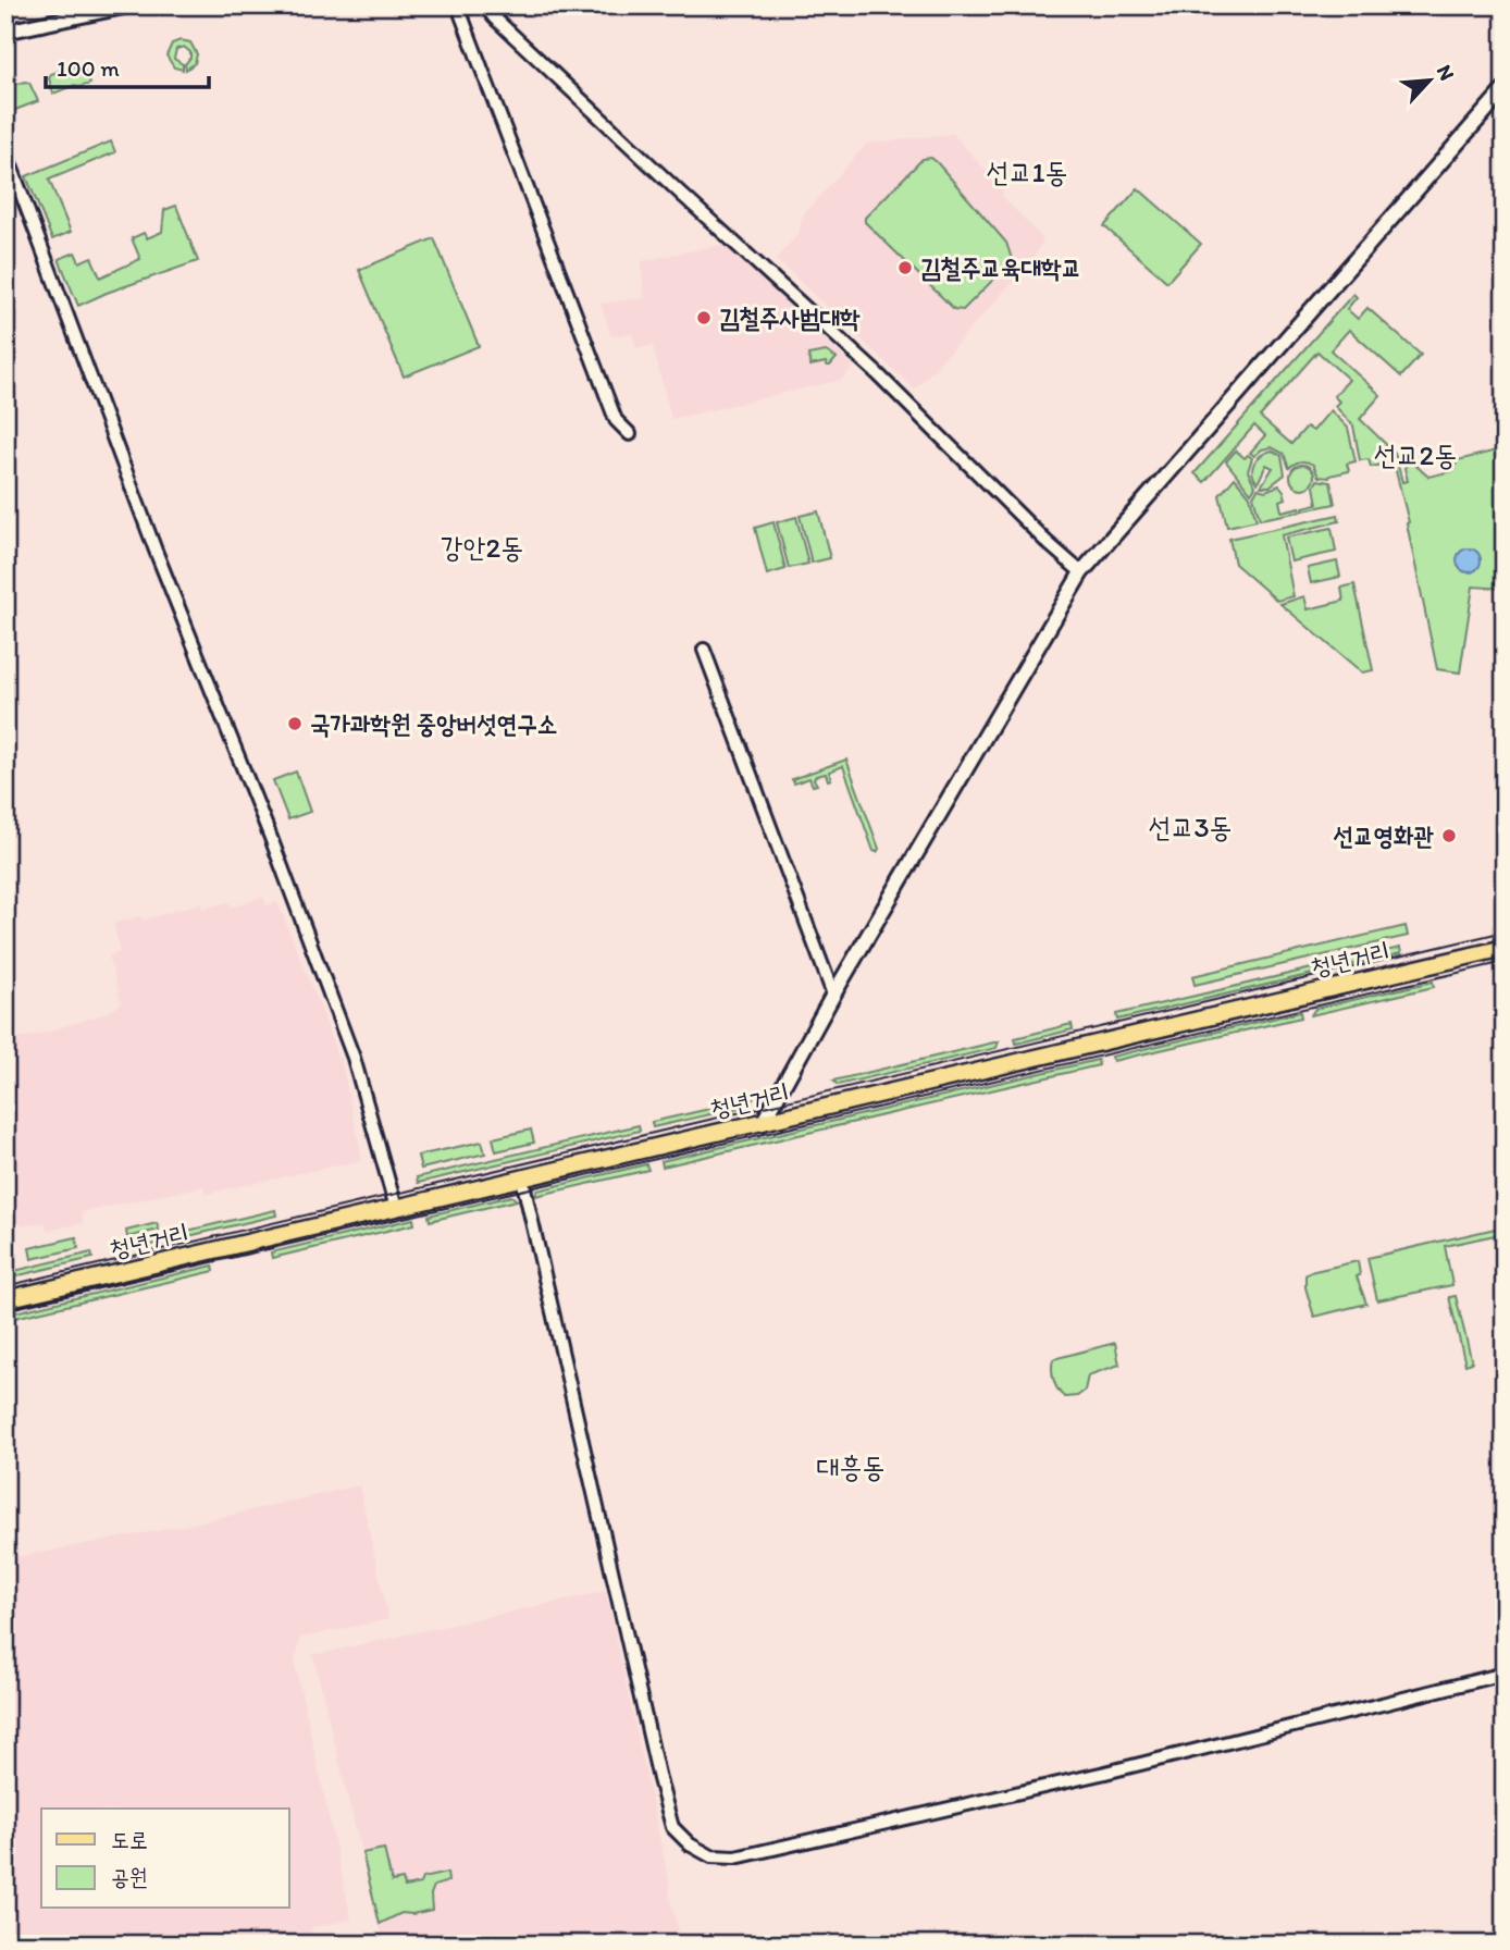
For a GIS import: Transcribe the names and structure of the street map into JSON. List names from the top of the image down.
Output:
{
  "streets": {
    "main road": ["청년거리"]
  },
  "districts": [
    "선교1동",
    "선교2동",
    "강안2동",
    "선교3동",
    "대흥동"
  ],
  "places": [
    "김철주교육대학교",
    "김철주사범대학",
    "국가과학원 중앙버섯연구소",
    "선교영화관"
  ],
  "legend": ["도로", "공원"],
  "scale_bar": "100 m",
  "north": "top right"
}
